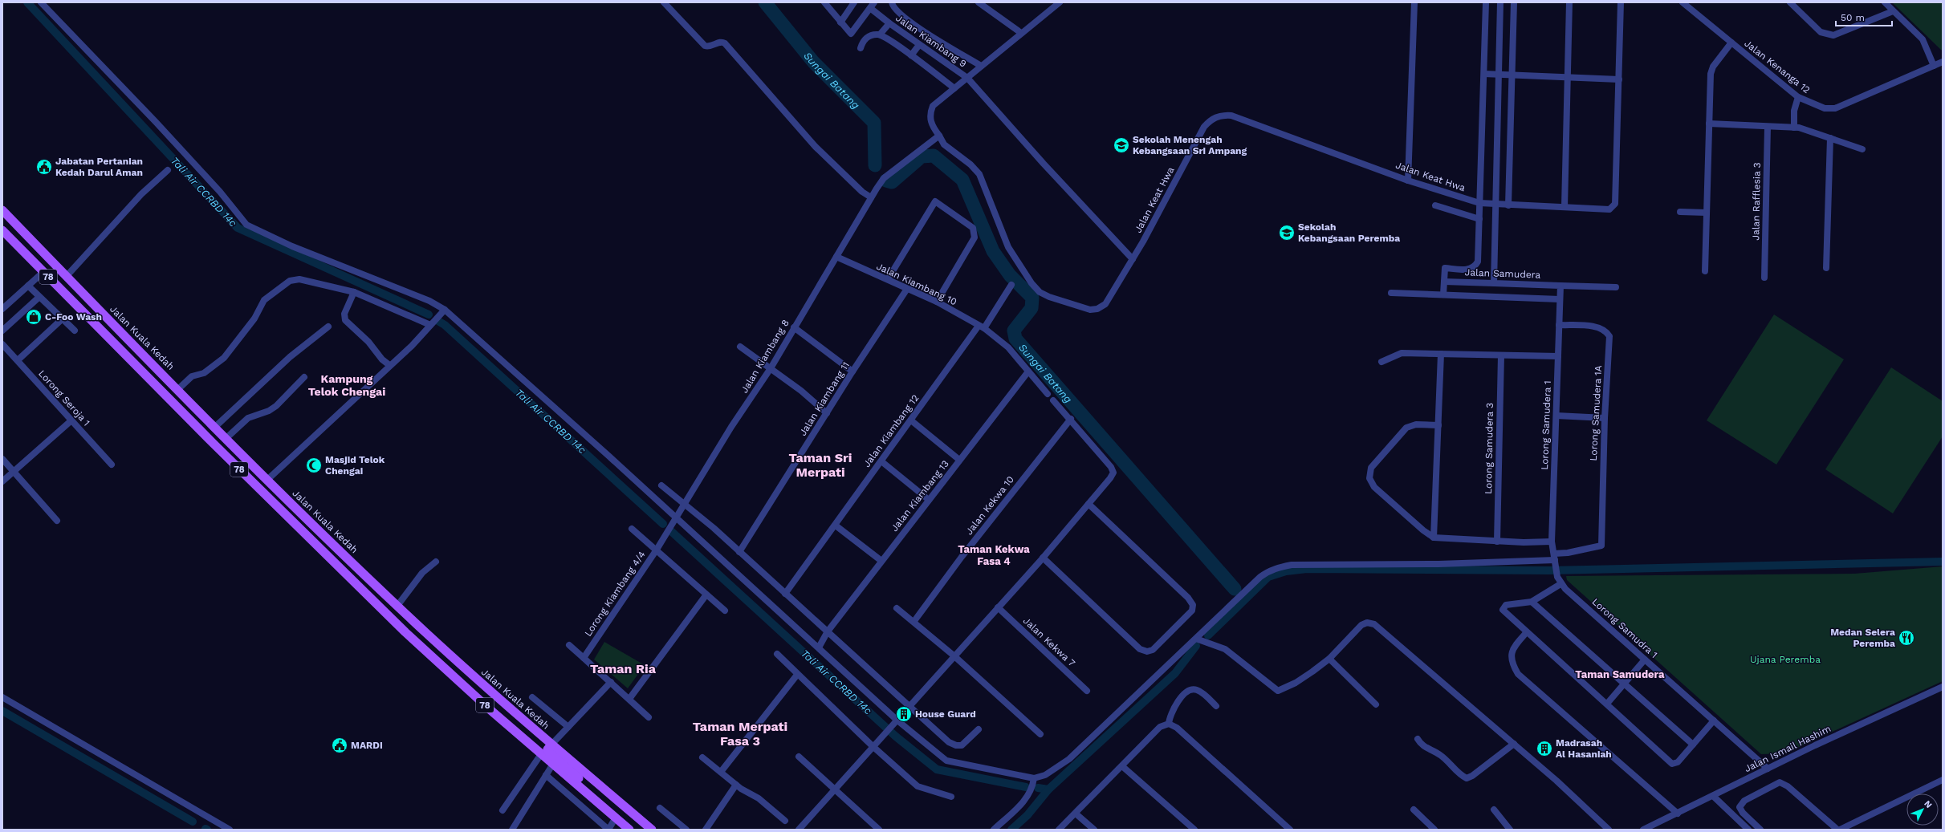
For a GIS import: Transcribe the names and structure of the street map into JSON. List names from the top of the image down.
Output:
{
  "streets": {
    "main road": ["78", "Jalan Kuala Kedah"],
    "street": [
      "Jalan Kiambang 9",
      "Jalan Kenanga 12",
      "Jalan Keat Hwa",
      "Jalan Rafflesia 3",
      "Jalan Samudera",
      "Jalan Kiambang 10",
      "Jalan Kiambang 8",
      "Lorong Seroja 1",
      "Jalan Kiambang 11",
      "Lorong Samudera 1A",
      "Lorong Samudera 1",
      "Jalan Kiambang 12",
      "Lorong Samudera 3",
      "Jalan Kiambang 13",
      "Jalan Kekwa 10",
      "Lorong Kiambang 4/4",
      "Lorong Samudra 1",
      "Jalan Kekwa 7",
      "Jalan Ismail Hashim"
    ]
  },
  "crossings": [
    ["Jalan Kiambang 9", "Jalan Keat Hwa"],
    ["Jalan Keat Hwa", "Jalan Kiambang 8"],
    ["Jalan Samudera", "Lorong Samudera 1"],
    ["Jalan Kiambang 10", "Jalan Kiambang 8"],
    ["Jalan Kiambang 10", "Jalan Kiambang 11"],
    ["Jalan Kiambang 10", "Jalan Kiambang 12"],
    ["Jalan Kiambang 10", "Jalan Kiambang 13"],
    ["Jalan Kiambang 8", "Lorong Kiambang 4/4"],
    ["Lorong Samudera 1A", "Lorong Samudera 1"],
    ["Lorong Samudera 1", "Lorong Samudra 1"],
    ["Lorong Samudra 1", "Jalan Ismail Hashim"]
  ],
  "districts": [
    "Kampung Telok Chengai",
    "Taman Sri Merpati",
    "Taman Kekwa Fasa 4",
    "Taman Ria",
    "Taman Samudera",
    "Taman Merpati Fasa 3"
  ],
  "water": ["Sungai Batang", "Tali Air CCRBD 14c"],
  "parks": ["Ujana Peremba"],
  "places": {
    "school or university": ["Sekolah Menengah Kebangsaan Sri Ampang", "Sekolah Kebangsaan Peremba"],
    "public building": ["Jabatan Pertanian Kedah Darul Aman", "MARDI"],
    "shop": ["C-Foo Wash"],
    "mosque": ["Masjid Telok Chengai"],
    "restaurant": ["Medan Selera Peremba"],
    "building": ["House Guard", "Madrasah Al Hasaniah"]
  },
  "scale_bar": "50 m",
  "north": "top right"
}
